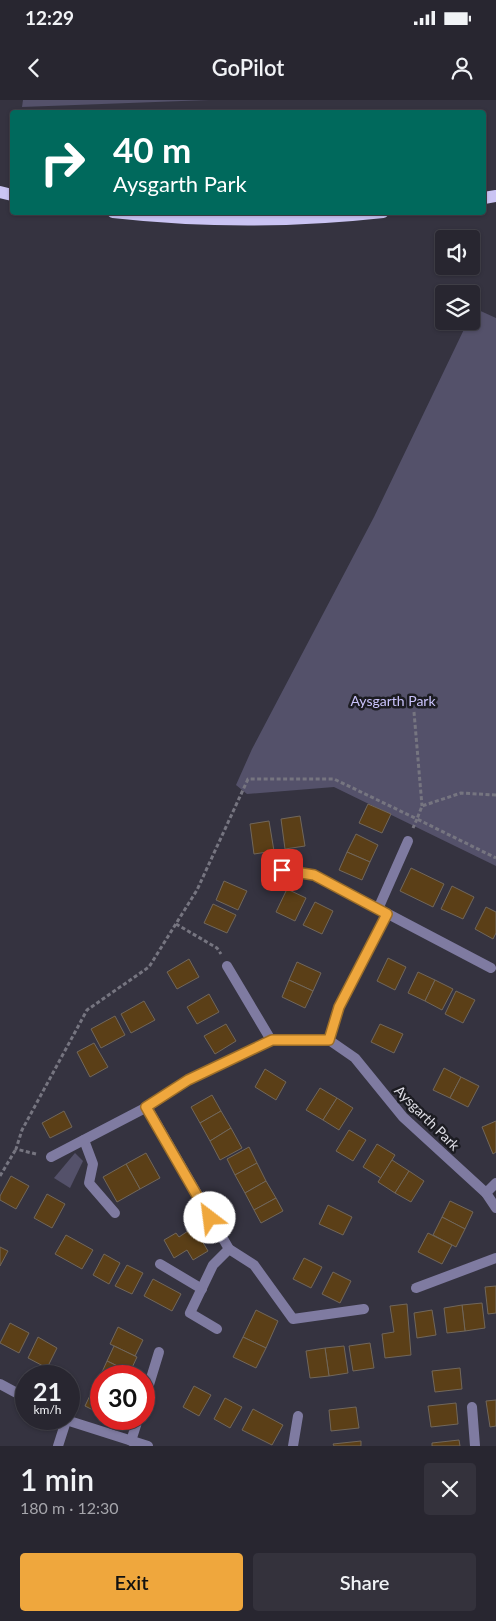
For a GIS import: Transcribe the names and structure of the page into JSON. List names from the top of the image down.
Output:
{
  "streets": {
    "street": ["Aysgarth Park"]
  },
  "parks": ["Aysgarth Park"],
  "page": {
    "status": "12:29",
    "header": "GoPilot",
    "turn": ["40 m", "Aysgarth Park"],
    "speed": "21 km/h",
    "limit": "30",
    "heading": ["1 min", "180 m · 12:30"],
    "buttons": ["Exit", "Share"]
  }
}
